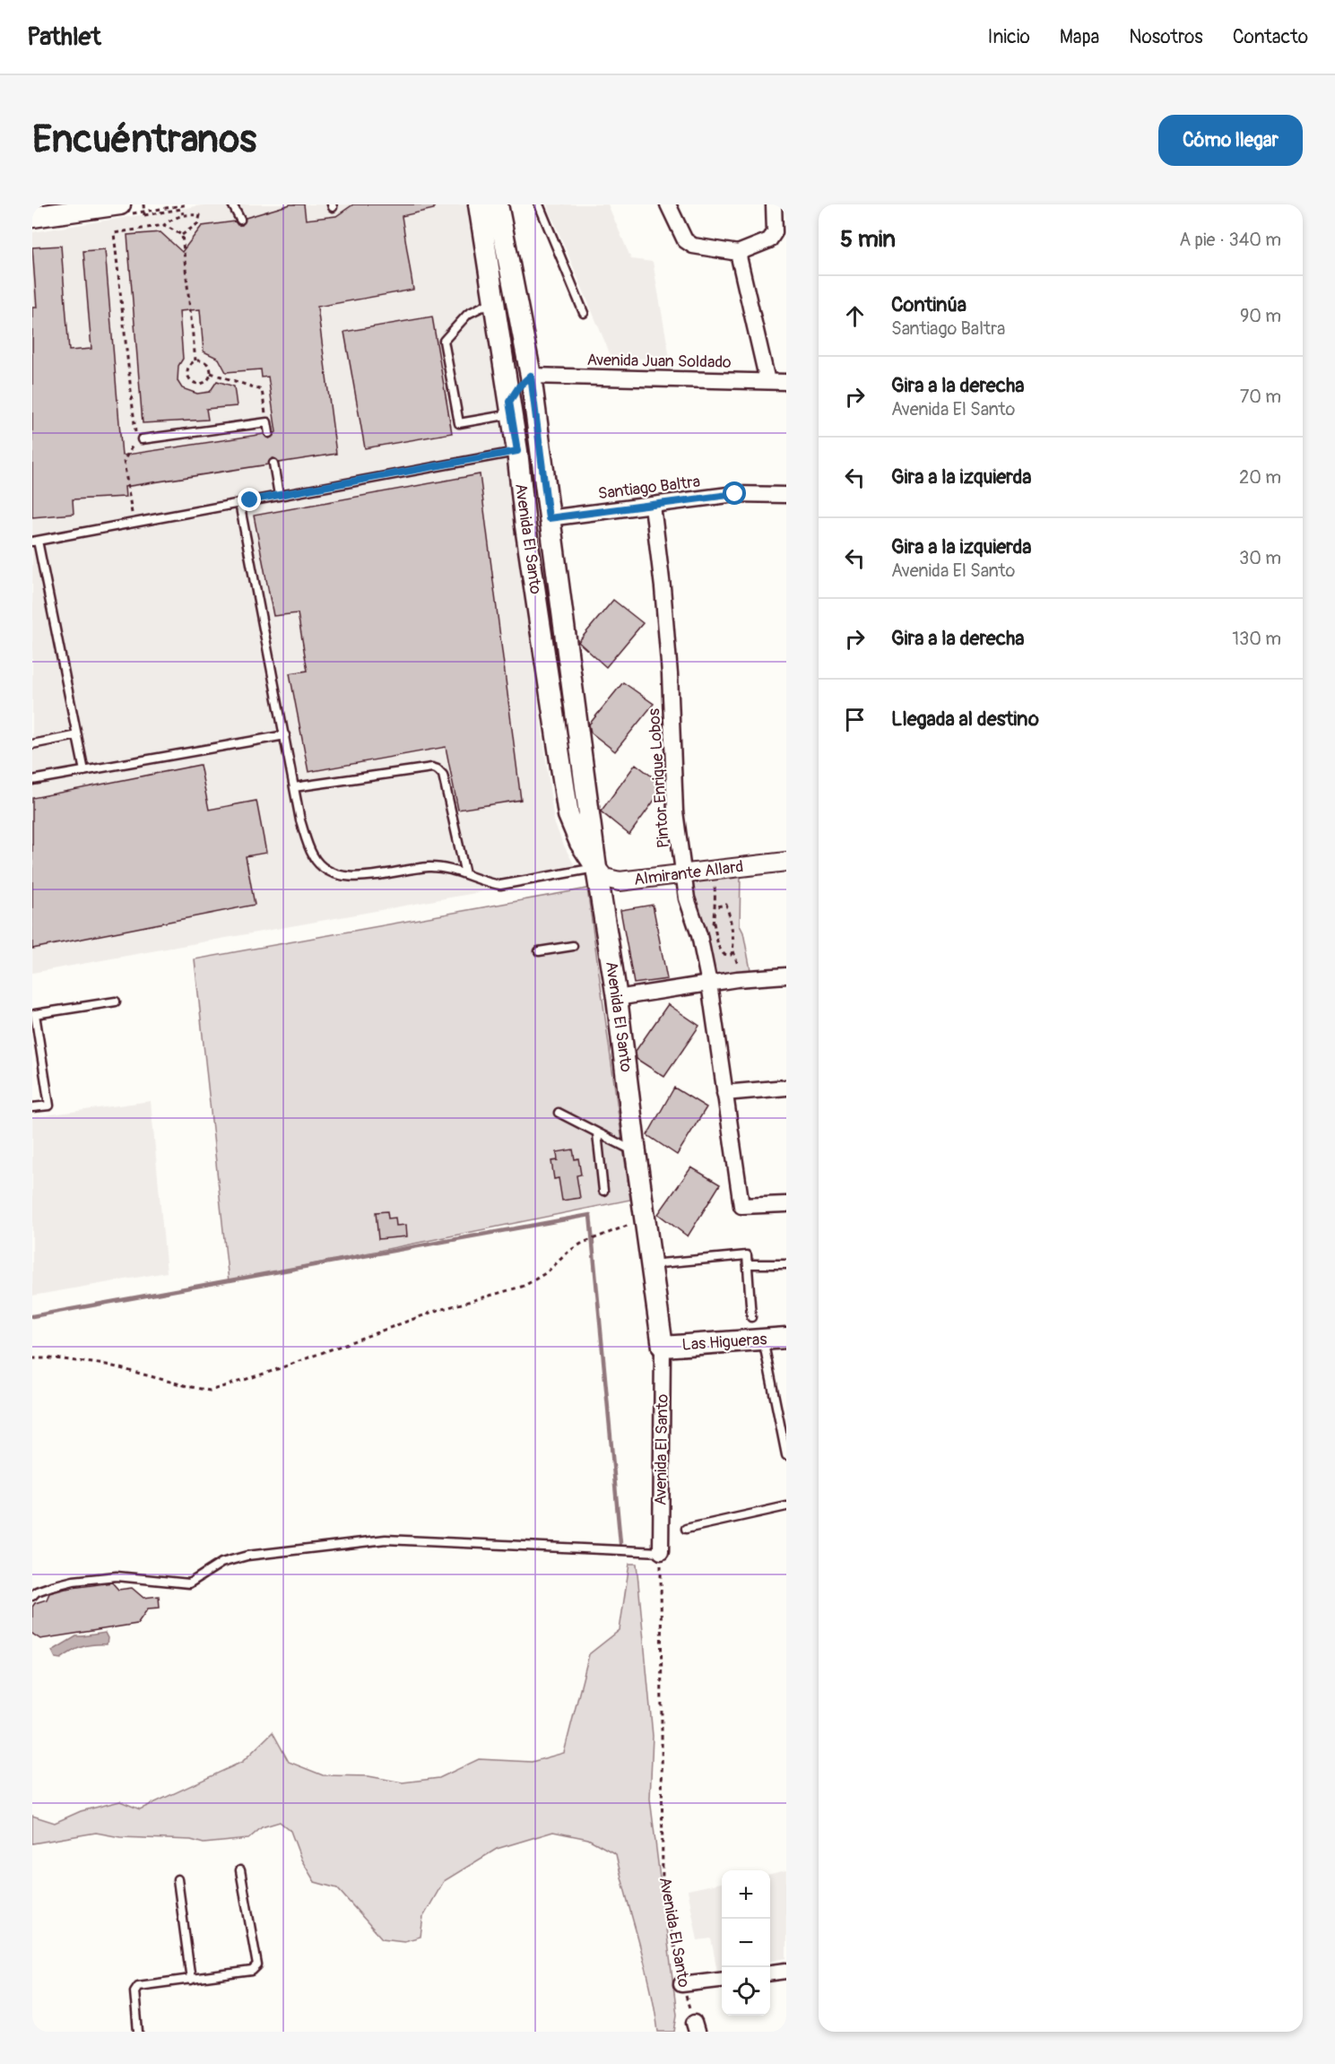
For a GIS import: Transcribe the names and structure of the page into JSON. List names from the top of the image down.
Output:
{
  "streets": {
    "main road": ["Avenida El Santo", "Las Higueras"],
    "street": [
      "Avenida Juan Soldado",
      "Santiago Baltra",
      "Pintor Enrique Lobos",
      "Almirante Allard"
    ]
  },
  "crossings": [
    ["Avenida Juan Soldado", "Avenida El Santo"],
    ["Santiago Baltra", "Avenida El Santo"],
    ["Santiago Baltra", "Pintor Enrique Lobos"],
    ["Avenida El Santo", "Almirante Allard"],
    ["Avenida El Santo", "Las Higueras"],
    ["Pintor Enrique Lobos", "Almirante Allard"]
  ],
  "page": {
    "header": "Pathlet",
    "nav": [
      "Inicio",
      "Mapa",
      "Nosotros",
      "Contacto"
    ],
    "buttons": "Cómo llegar",
    "title": "Encuéntranos",
    "heading": ["5 min", "A pie · 340 m"],
    "list": [
      ["Continúa", "Santiago Baltra", "90 m"],
      ["Gira a la derecha", "Avenida El Santo", "70 m"],
      ["Gira a la izquierda", "20 m"],
      ["Gira a la izquierda", "Avenida El Santo", "30 m"],
      ["Gira a la derecha", "130 m"],
      "Llegada al destino"
    ],
    "map_buttons": ["+", "−"]
  }
}
